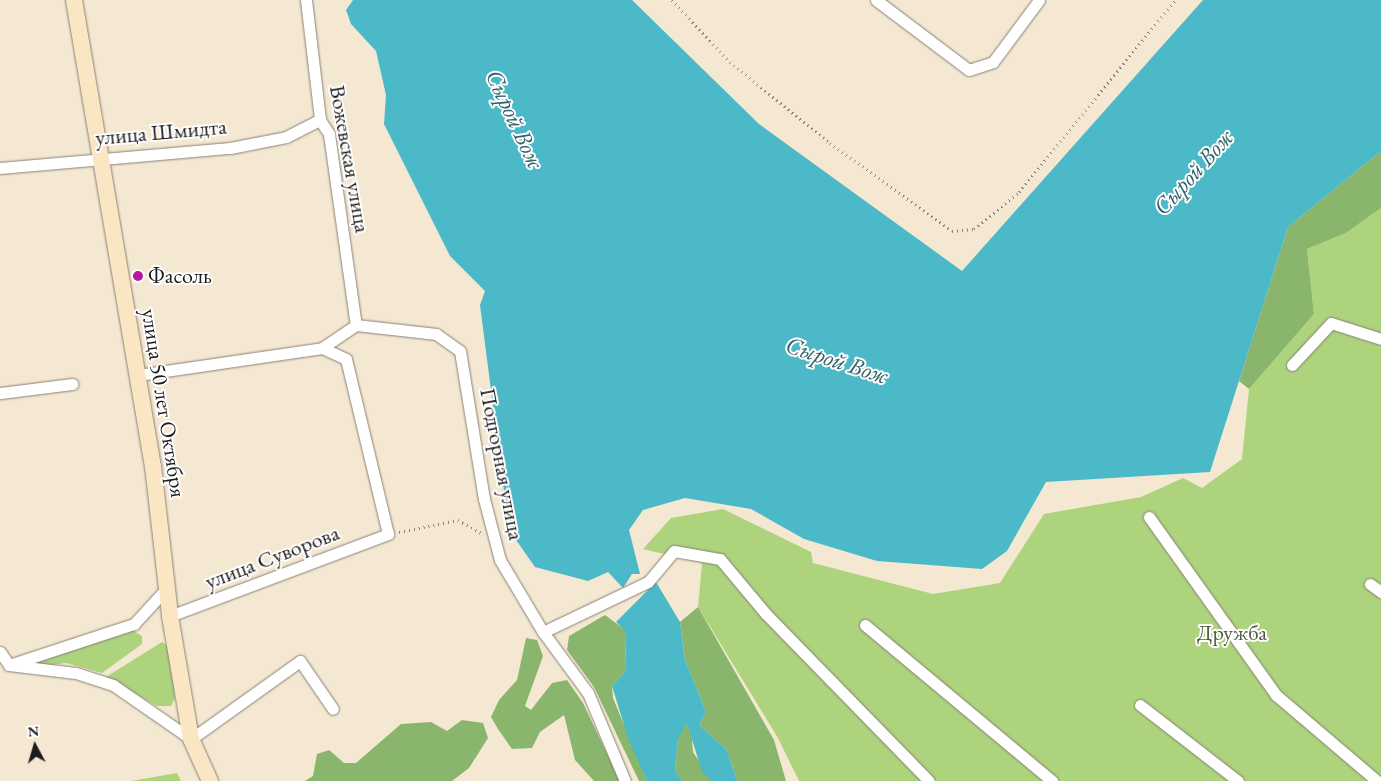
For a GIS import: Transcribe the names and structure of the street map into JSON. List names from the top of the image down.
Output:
{
  "streets": {
    "main road": ["улица 50 лет Октября"],
    "street": [
      "улица Шмидта",
      "Вожевская улица",
      "Подгорная улица",
      "улица Суворова"
    ]
  },
  "crossings": [
    ["улица Шмидта", "Вожевская улица"],
    ["улица Шмидта", "улица 50 лет Октября"],
    ["Вожевская улица", "Подгорная улица"],
    ["улица 50 лет Октября", "улица Суворова"]
  ],
  "water": ["Сырой Вож"],
  "parks": ["Дружба"],
  "places": ["Фасоль"],
  "north": "top"
}
